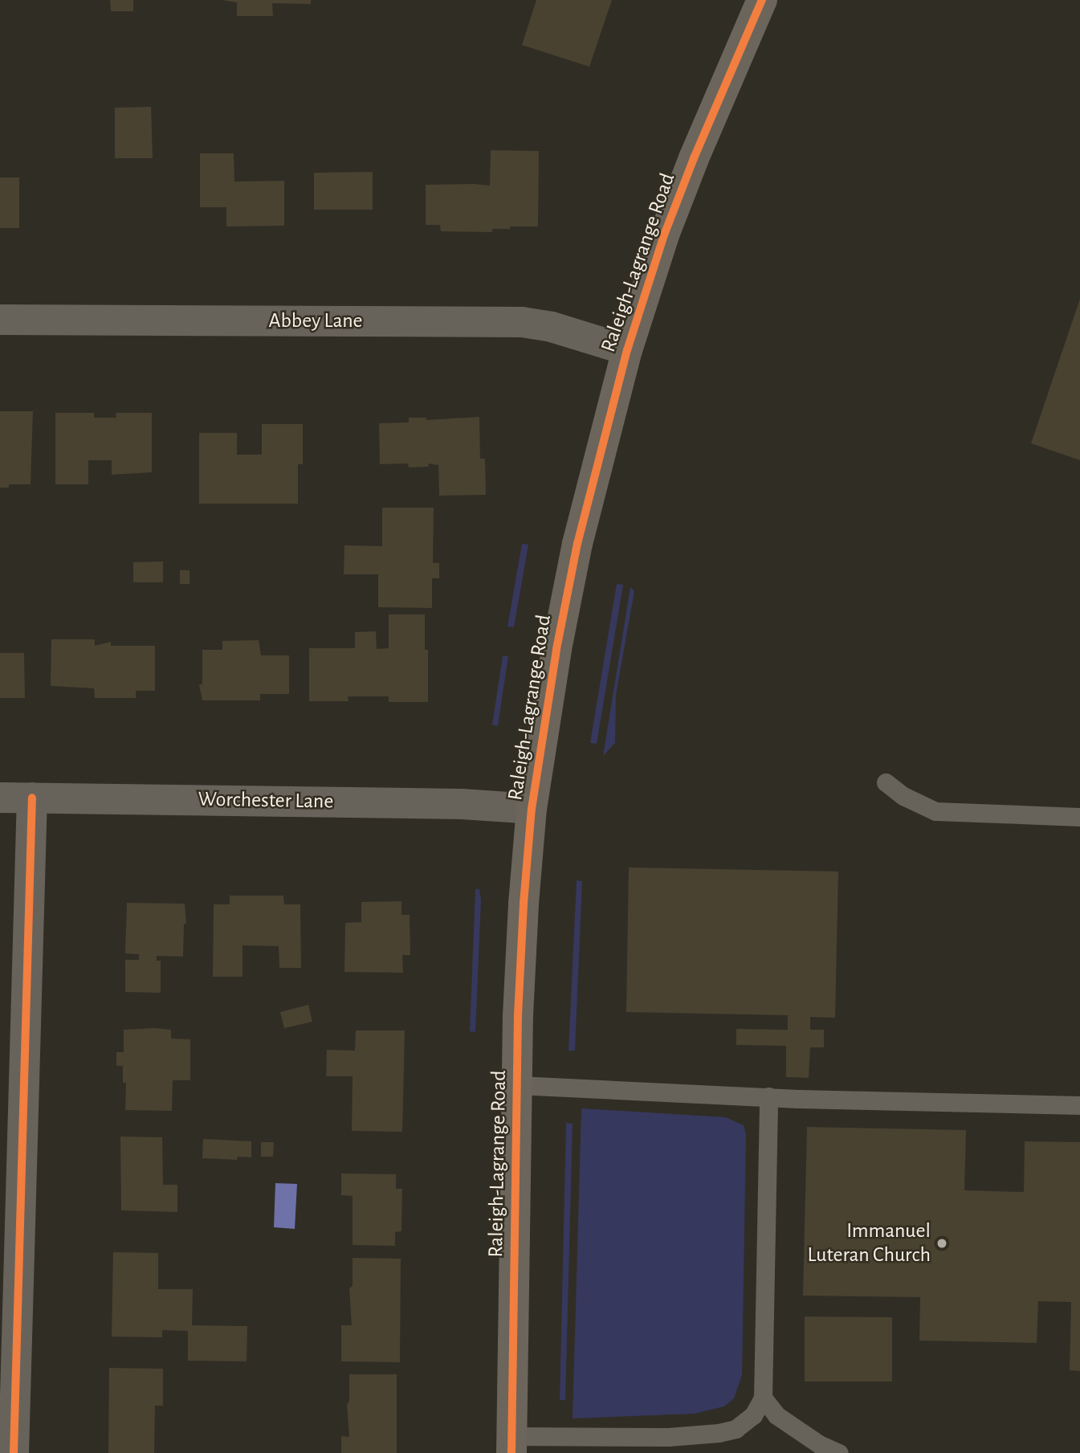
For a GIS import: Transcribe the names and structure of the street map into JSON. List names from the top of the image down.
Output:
{
  "streets": {
    "main road": ["Raleigh-Lagrange Road"],
    "street": ["Abbey Lane", "Worchester Lane"]
  },
  "crossings": [
    ["Raleigh-Lagrange Road", "Abbey Lane"],
    ["Raleigh-Lagrange Road", "Worchester Lane"]
  ],
  "places": ["Immanuel Luteran Church"]
}
